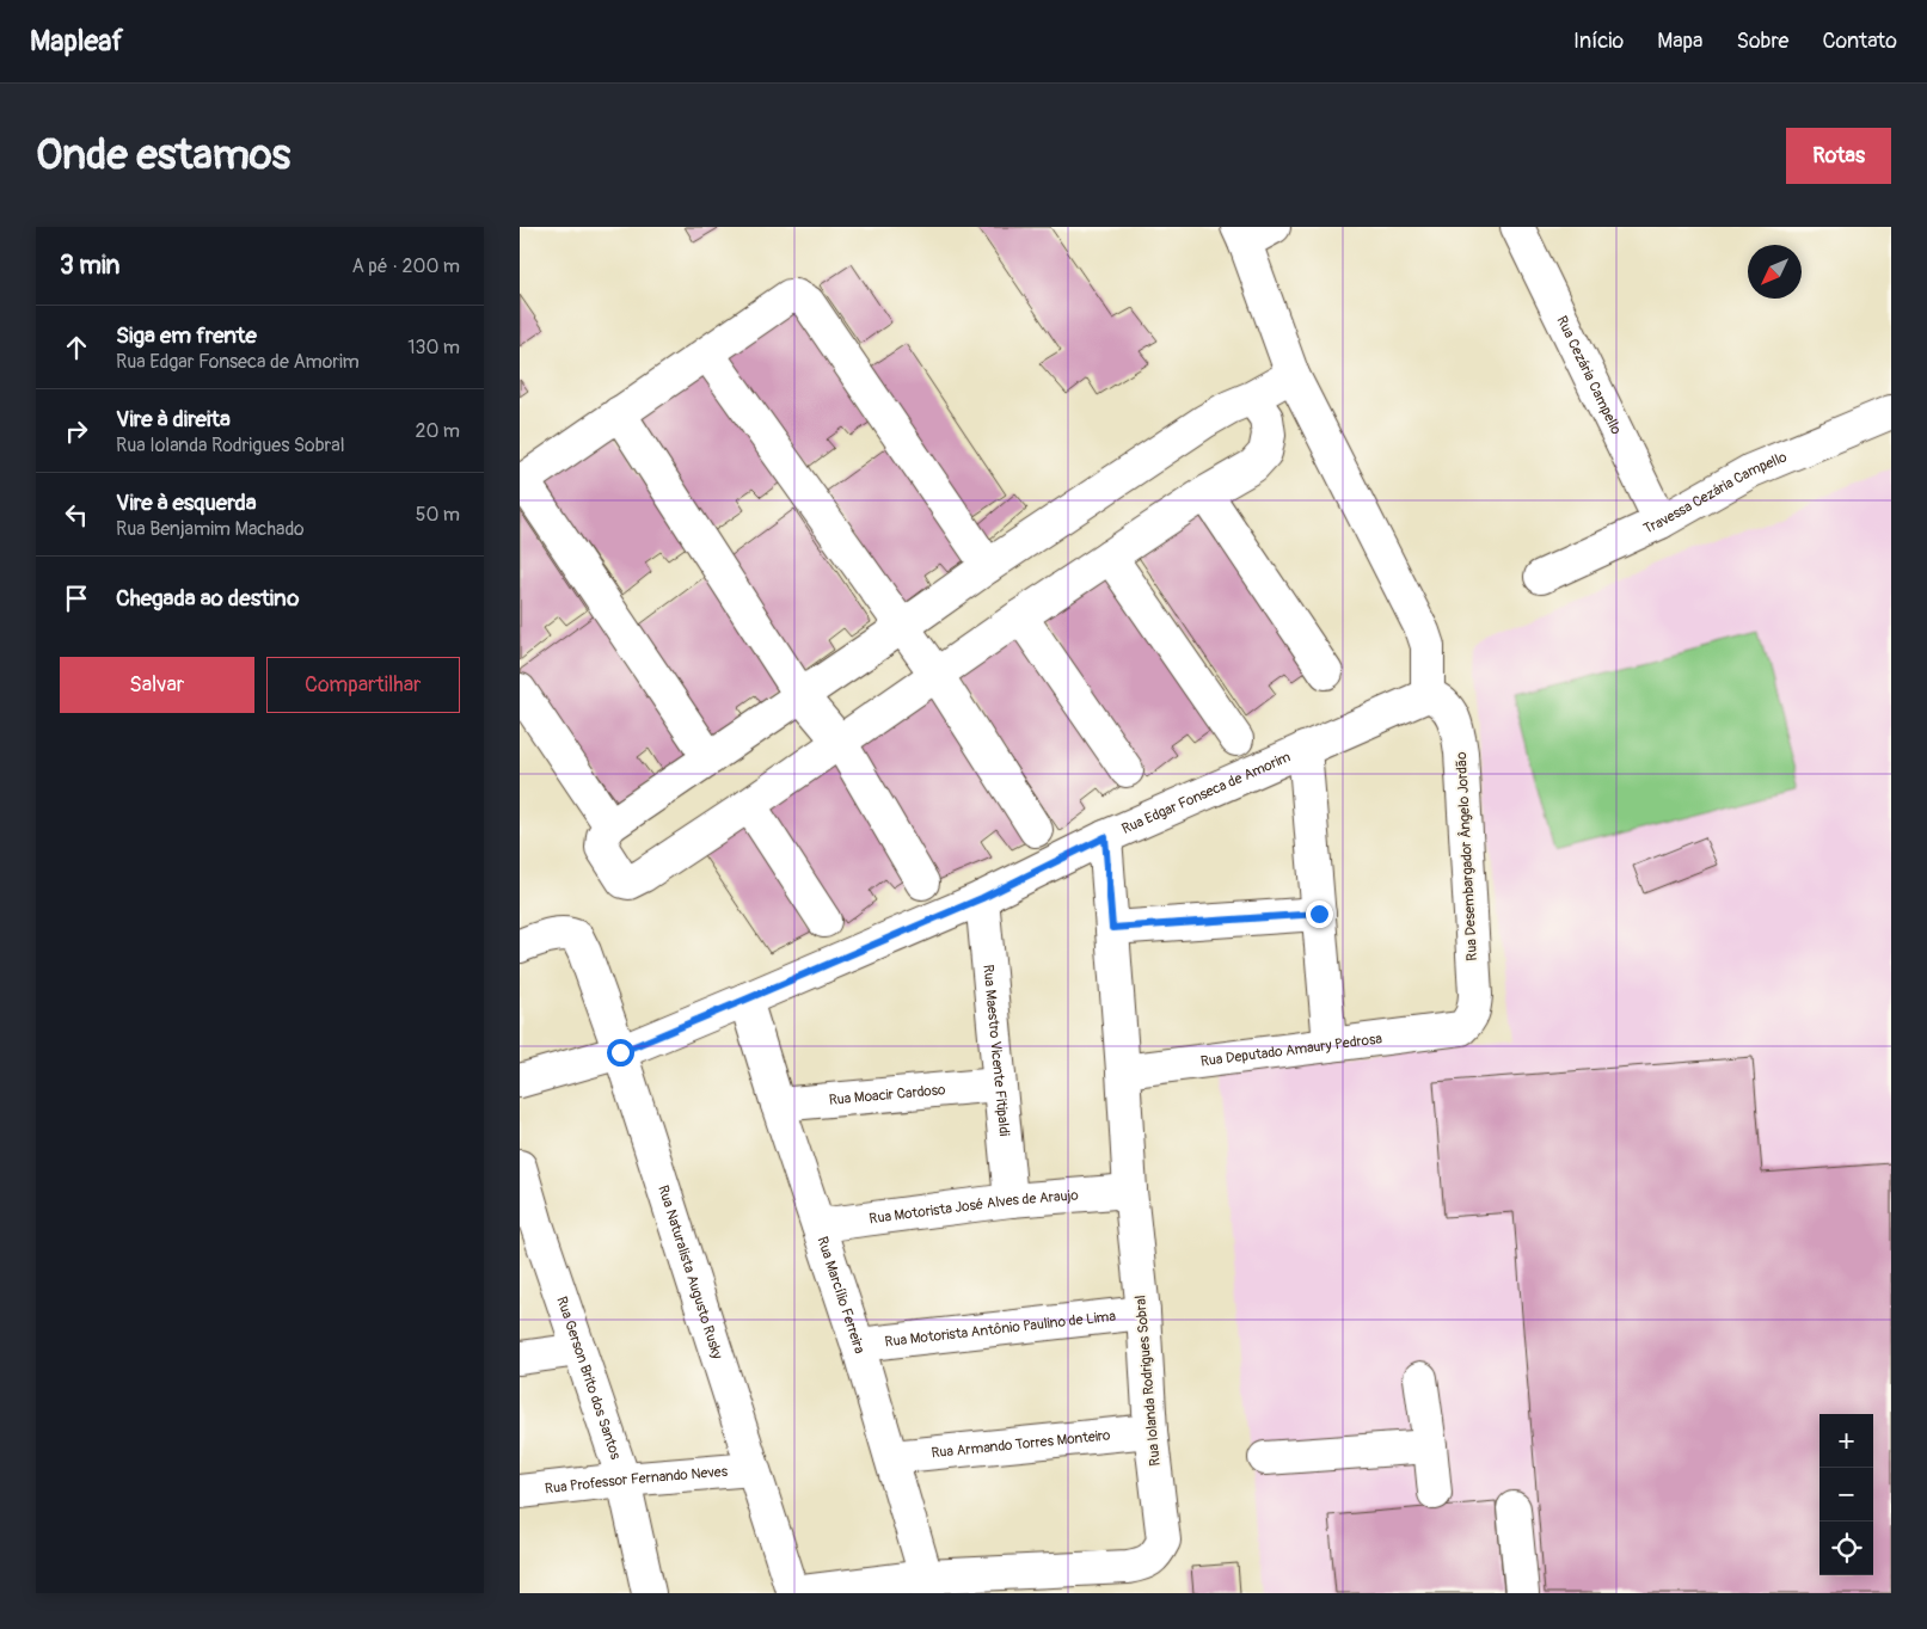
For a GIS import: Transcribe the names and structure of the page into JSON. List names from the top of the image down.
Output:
{
  "streets": {
    "street": [
      "Rua Cezária Campello",
      "Travessa Cezária Campello",
      "Rua Edgar Fonseca de Amorim",
      "Rua Desembargador Ângelo Jordão",
      "Rua Maestro Vicente Fitipaldi",
      "Rua Deputado Amaury Pedrosa",
      "Rua Moacir Cardoso",
      "Rua Motorista José Alves de Araujo",
      "Rua Naturalista Augusto Rusky",
      "Rua Marcílio Ferreira",
      "Rua Motorista Antônio Paulino de Lima",
      "Rua Gerson Brito dos Santos",
      "Rua Iolanda Rodrigues Sobral",
      "Rua Armando Torres Monteiro",
      "Rua Professor Fernando Neves"
    ]
  },
  "crossings": [
    ["Rua Cezária Campello", "Travessa Cezária Campello"],
    ["Rua Edgar Fonseca de Amorim", "Rua Desembargador Ângelo Jordão"],
    ["Rua Edgar Fonseca de Amorim", "Rua Maestro Vicente Fitipaldi"],
    ["Rua Edgar Fonseca de Amorim", "Rua Naturalista Augusto Rusky"],
    ["Rua Edgar Fonseca de Amorim", "Rua Marcílio Ferreira"],
    ["Rua Edgar Fonseca de Amorim", "Rua Iolanda Rodrigues Sobral"],
    ["Rua Desembargador Ângelo Jordão", "Rua Deputado Amaury Pedrosa"],
    ["Rua Maestro Vicente Fitipaldi", "Rua Moacir Cardoso"],
    ["Rua Maestro Vicente Fitipaldi", "Rua Motorista José Alves de Araujo"],
    ["Rua Deputado Amaury Pedrosa", "Rua Iolanda Rodrigues Sobral"],
    ["Rua Moacir Cardoso", "Rua Marcílio Ferreira"],
    ["Rua Motorista José Alves de Araujo", "Rua Marcílio Ferreira"],
    ["Rua Motorista José Alves de Araujo", "Rua Iolanda Rodrigues Sobral"],
    ["Rua Naturalista Augusto Rusky", "Rua Iolanda Rodrigues Sobral"],
    ["Rua Naturalista Augusto Rusky", "Rua Professor Fernando Neves"],
    ["Rua Marcílio Ferreira", "Rua Motorista Antônio Paulino de Lima"],
    ["Rua Marcílio Ferreira", "Rua Iolanda Rodrigues Sobral"],
    ["Rua Marcílio Ferreira", "Rua Armando Torres Monteiro"],
    ["Rua Motorista Antônio Paulino de Lima", "Rua Iolanda Rodrigues Sobral"],
    ["Rua Gerson Brito dos Santos", "Rua Professor Fernando Neves"],
    ["Rua Iolanda Rodrigues Sobral", "Rua Armando Torres Monteiro"]
  ],
  "north": "bottom left",
  "page": {
    "header": "Mapleaf",
    "nav": [
      "Início",
      "Mapa",
      "Sobre",
      "Contato"
    ],
    "buttons": [
      "Rotas",
      ["Salvar", "Compartilhar"]
    ],
    "title": "Onde estamos",
    "heading": ["3 min", "A pé · 200 m"],
    "list": [
      ["Siga em frente", "Rua Edgar Fonseca de Amorim", "130 m"],
      ["Vire à direita", "Rua Iolanda Rodrigues Sobral", "20 m"],
      ["Vire à esquerda", "Rua Benjamim Machado", "50 m"],
      "Chegada ao destino"
    ],
    "map_buttons": ["+", "−"]
  }
}
